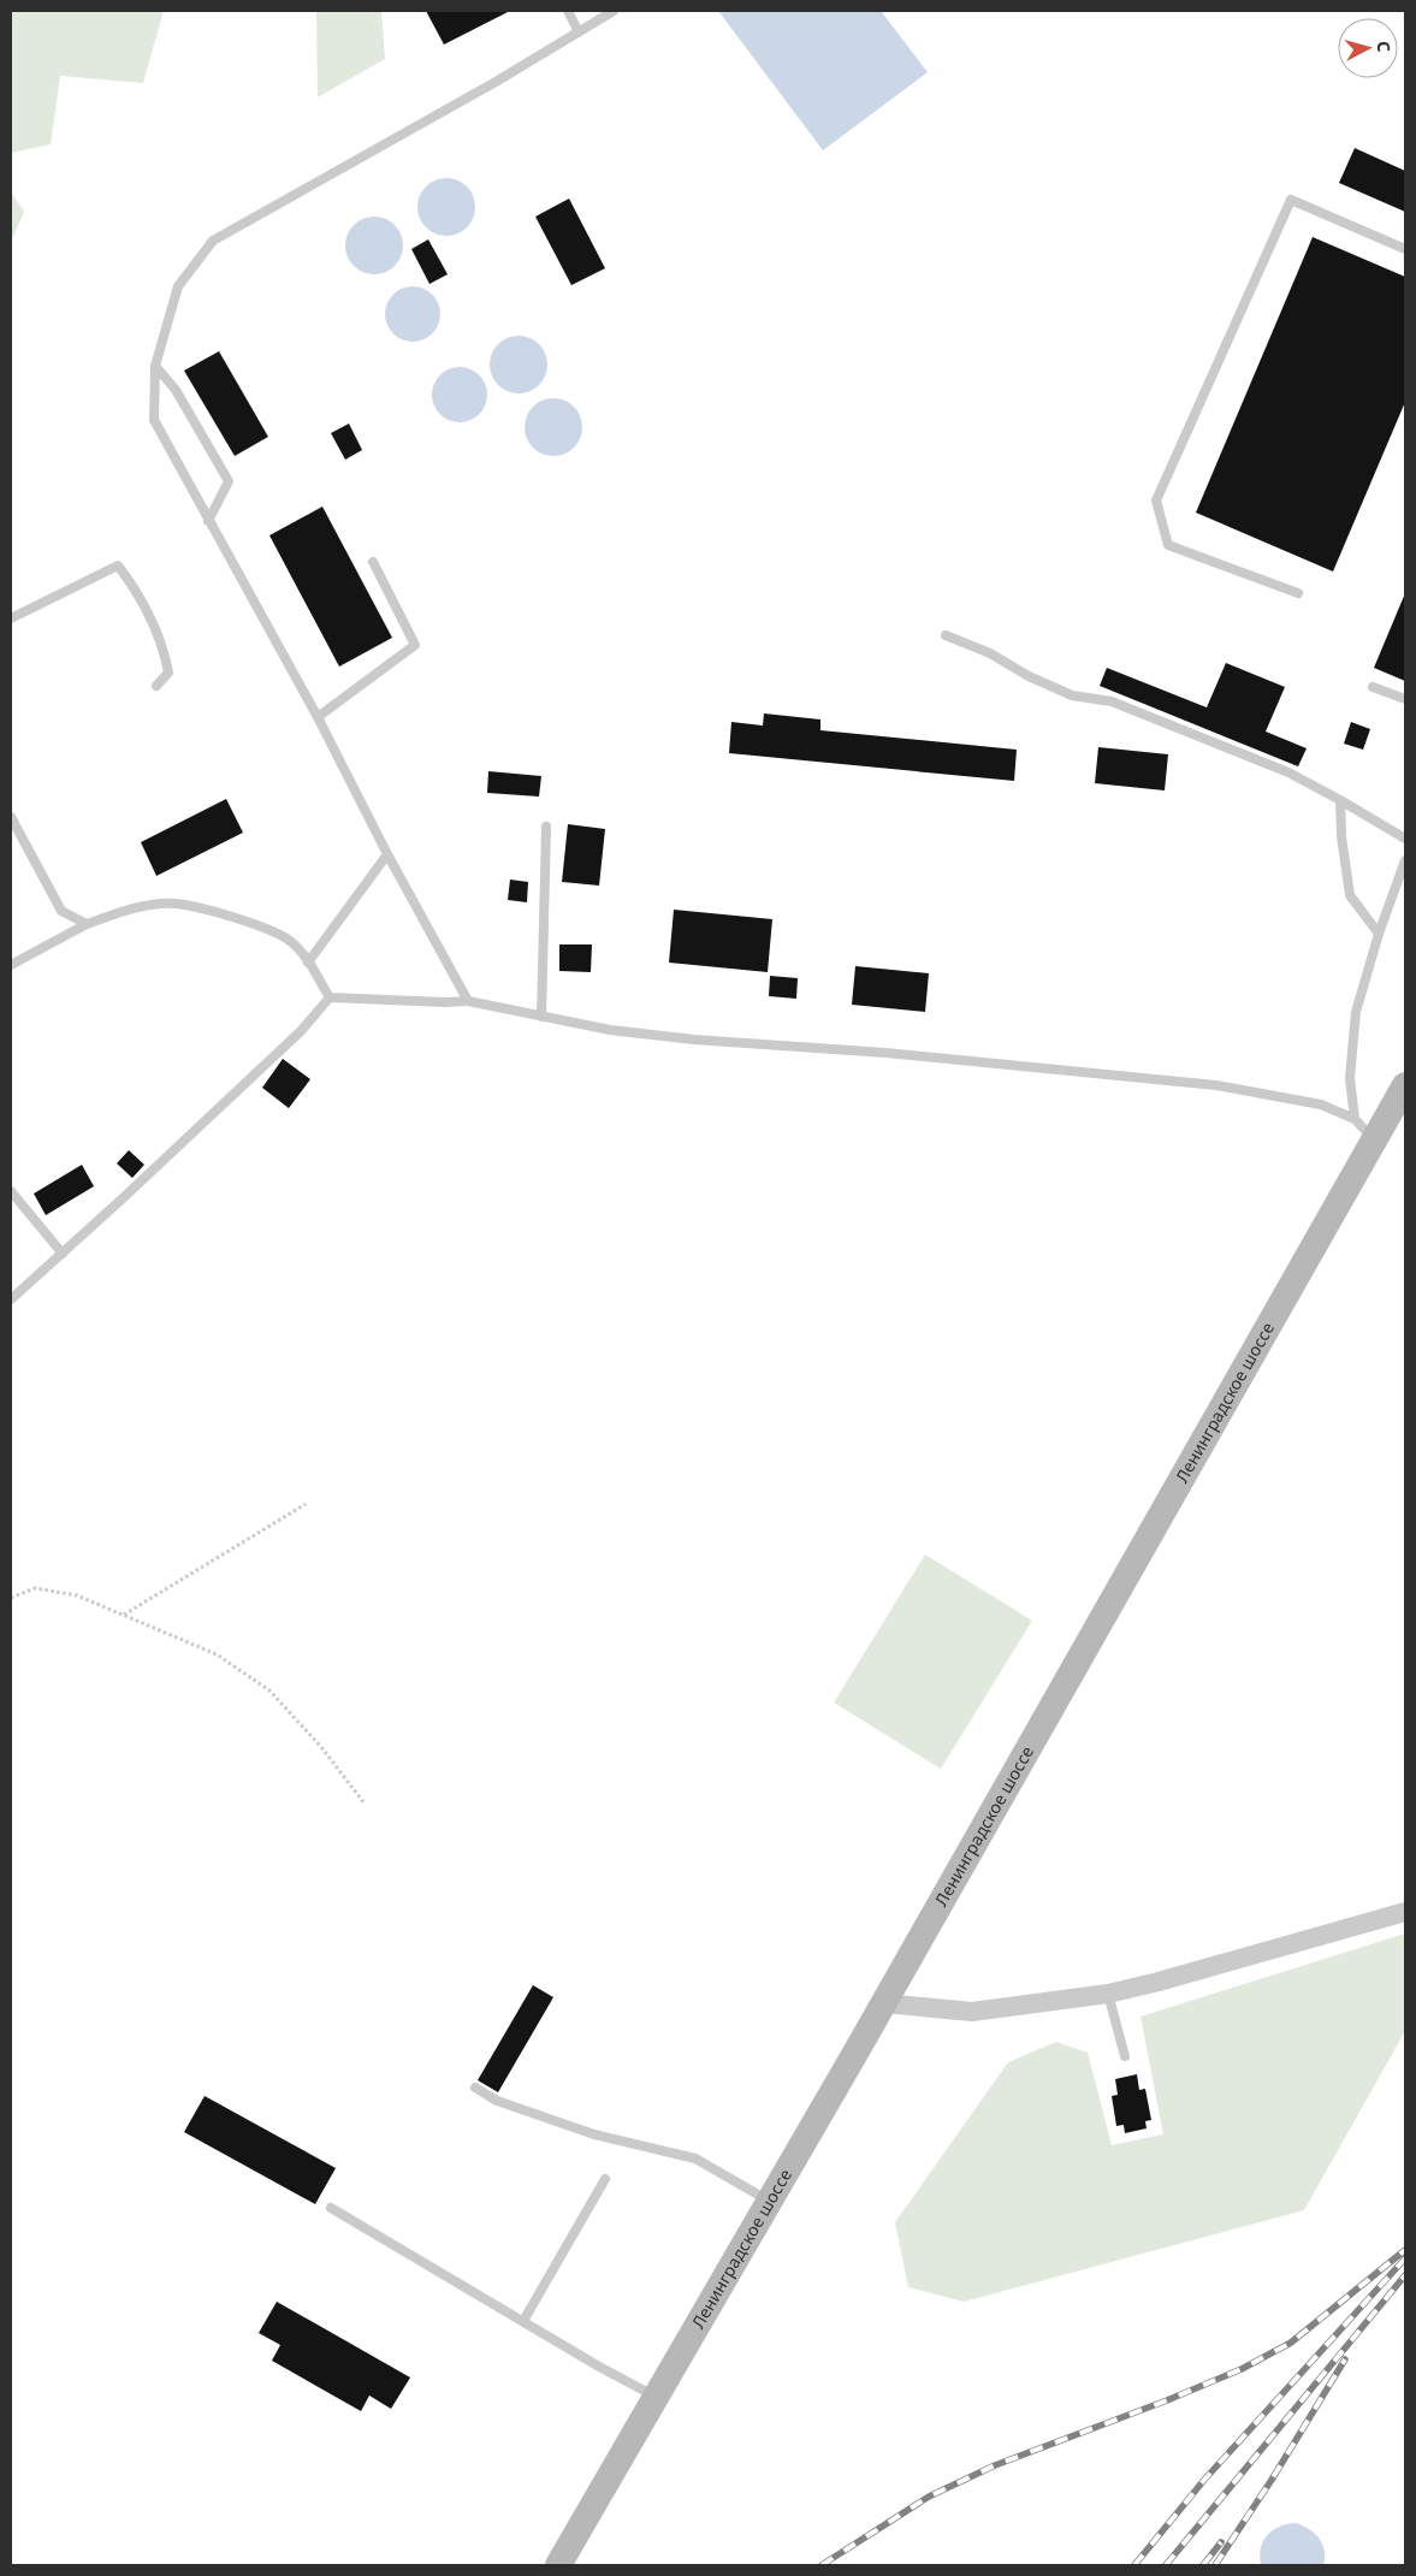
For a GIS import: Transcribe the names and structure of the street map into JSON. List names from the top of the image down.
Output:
{
  "streets": {
    "main road": ["Ленинградское шоссе"]
  },
  "north": "right"
}
